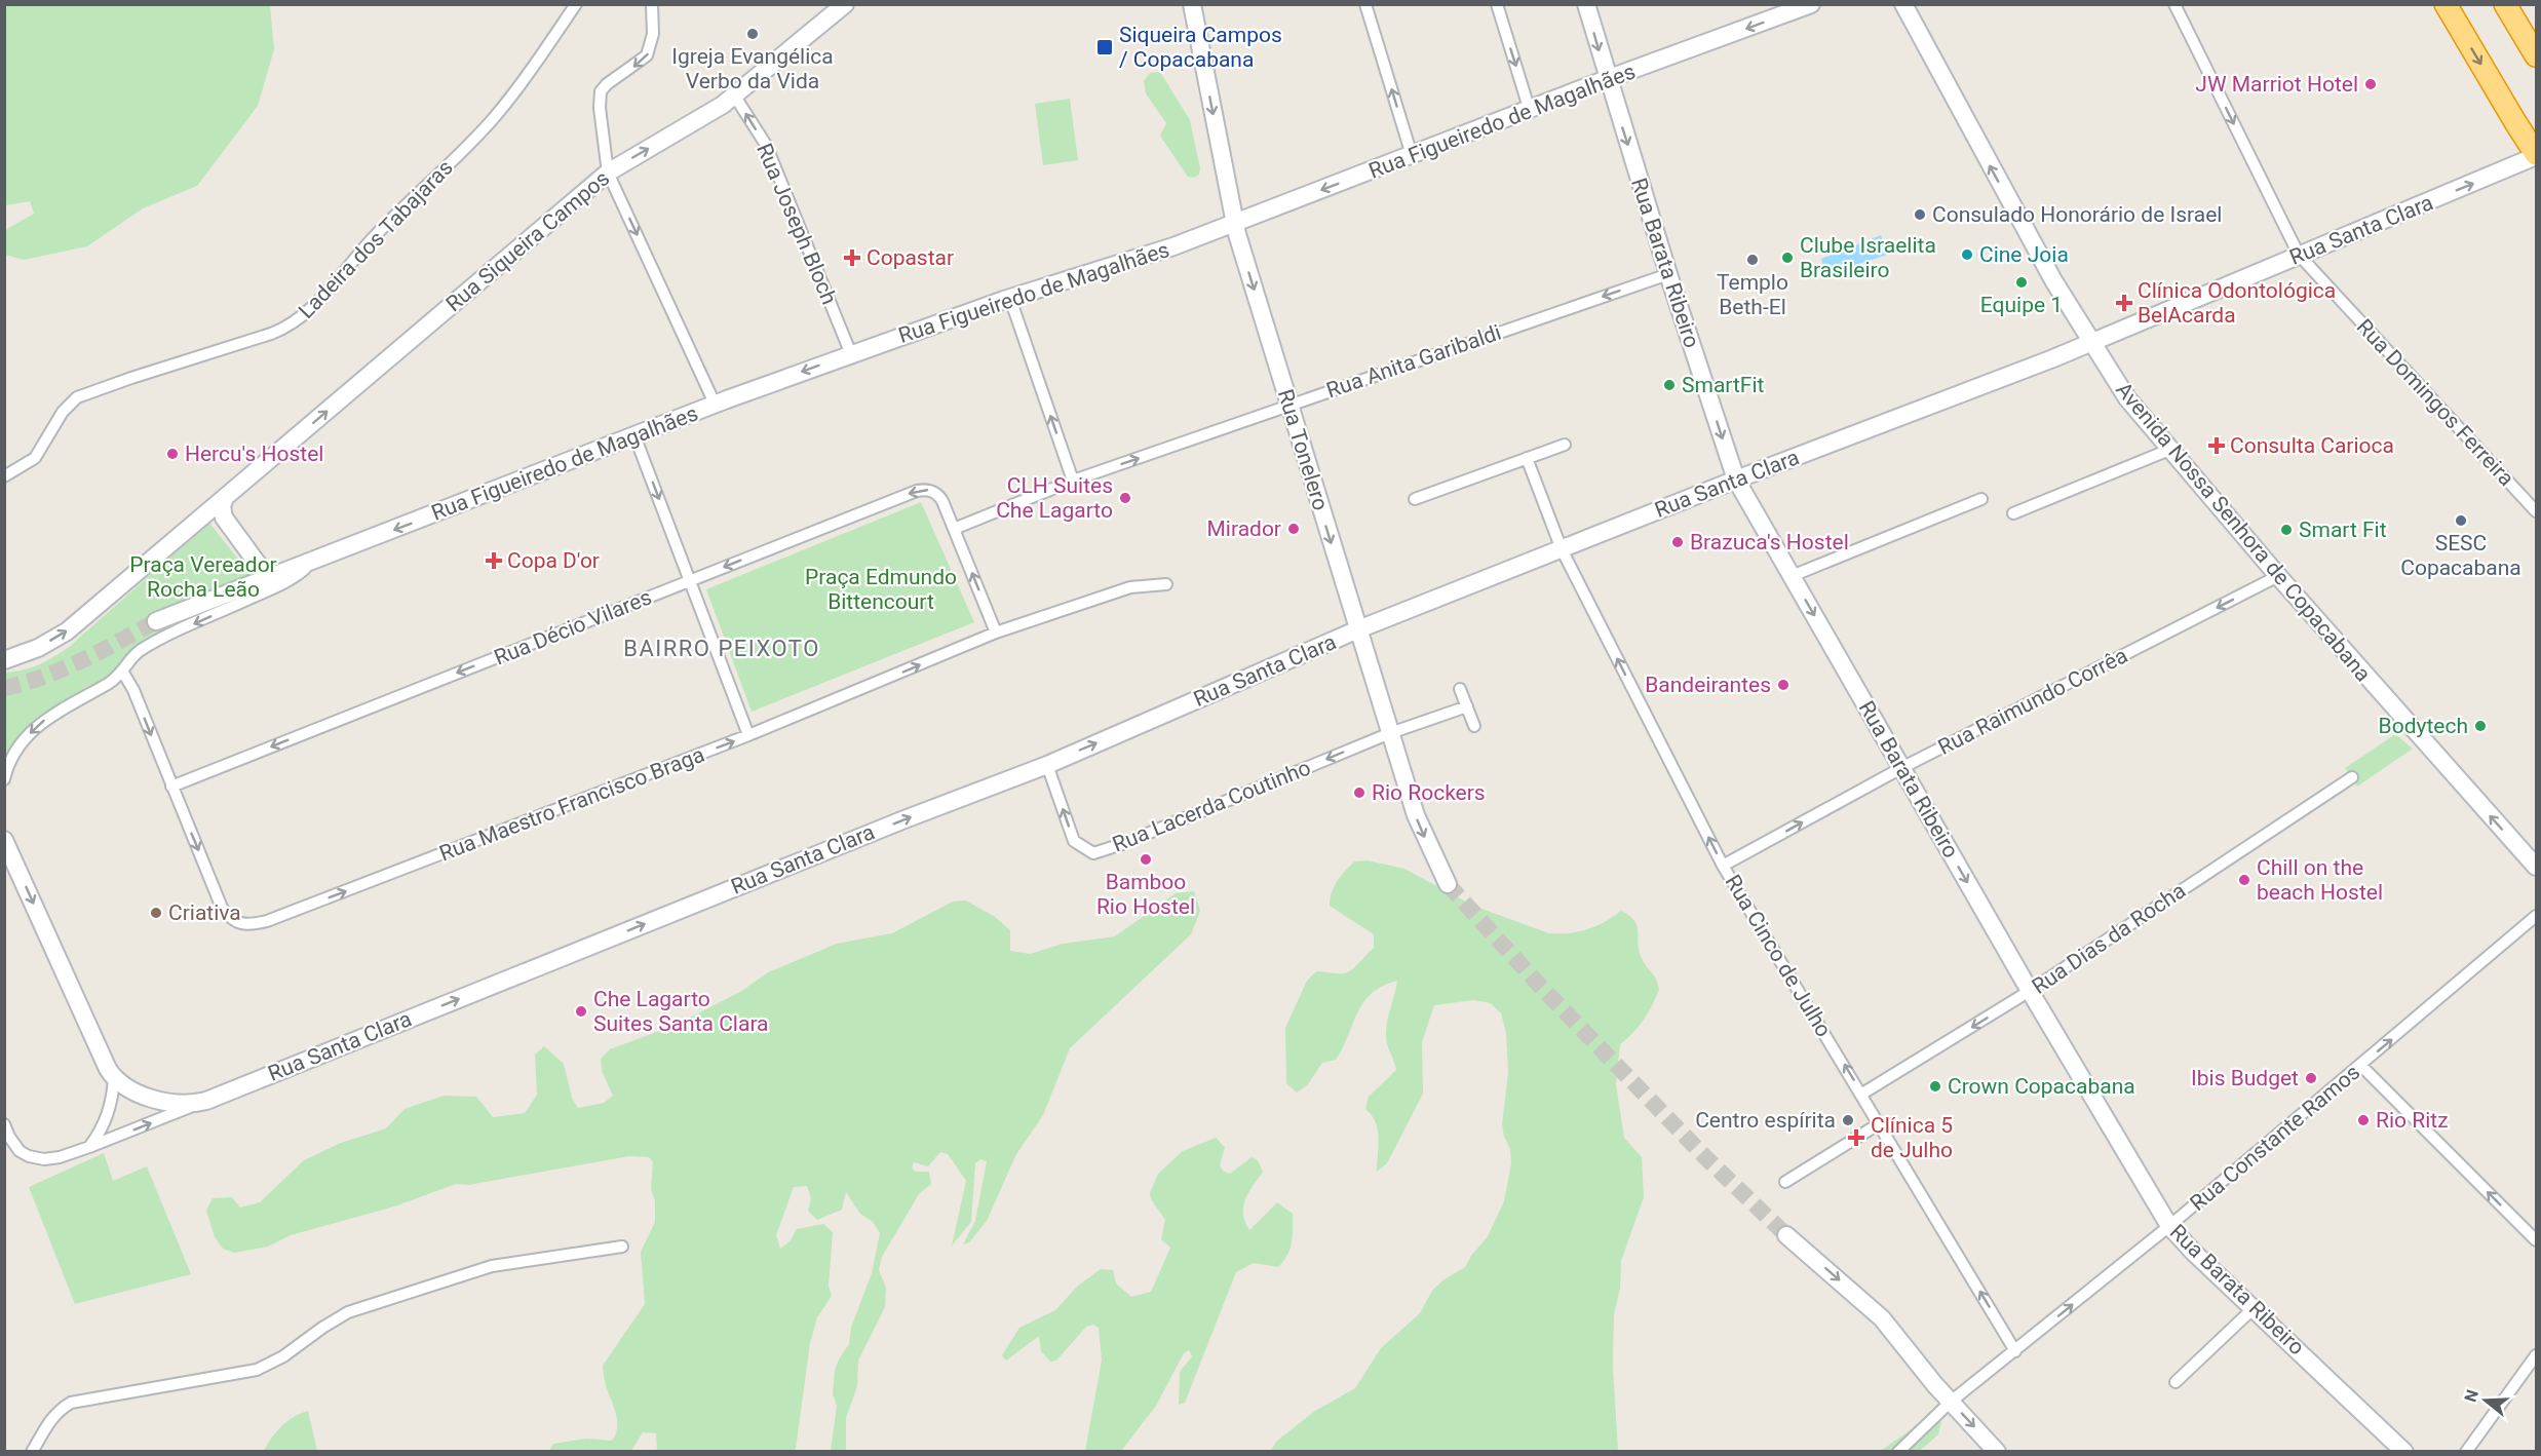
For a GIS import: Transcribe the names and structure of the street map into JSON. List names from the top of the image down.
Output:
{
  "streets": {
    "main road": [
      "Rua Figueiredo de Magalhães",
      "Rua Santa Clara",
      "Rua Siqueira Campos",
      "Rua Barata Ribeiro",
      "Rua Tonelero",
      "Avenida Nossa Senhora de Copacabana"
    ],
    "street": [
      "Rua Joseph Bloch",
      "Ladeira dos Tabajaras",
      "Rua Anita Garibaldi",
      "Rua Domingos Ferreira",
      "Rua Décio Vilares",
      "Rua Raimundo Corrêa",
      "Rua Maestro Francisco Braga",
      "Rua Lacerda Coutinho",
      "Rua Dias da Rocha",
      "Rua Cinco de Julho",
      "Rua Constante Ramos"
    ]
  },
  "crossings": [
    ["Rua Figueiredo de Magalhães", "Rua Joseph Bloch"],
    ["Rua Figueiredo de Magalhães", "Rua Barata Ribeiro"],
    ["Rua Figueiredo de Magalhães", "Rua Tonelero"],
    ["Rua Joseph Bloch", "Rua Siqueira Campos"],
    ["Rua Santa Clara", "Rua Barata Ribeiro"],
    ["Rua Santa Clara", "Rua Domingos Ferreira"],
    ["Rua Santa Clara", "Rua Tonelero"],
    ["Rua Santa Clara", "Avenida Nossa Senhora de Copacabana"],
    ["Rua Santa Clara", "Rua Lacerda Coutinho"],
    ["Rua Santa Clara", "Rua Cinco de Julho"],
    ["Rua Barata Ribeiro", "Rua Anita Garibaldi"],
    ["Rua Barata Ribeiro", "Rua Raimundo Corrêa"],
    ["Rua Barata Ribeiro", "Rua Dias da Rocha"],
    ["Rua Barata Ribeiro", "Rua Constante Ramos"],
    ["Rua Anita Garibaldi", "Rua Tonelero"],
    ["Rua Anita Garibaldi", "Rua Décio Vilares"],
    ["Rua Tonelero", "Rua Lacerda Coutinho"],
    ["Avenida Nossa Senhora de Copacabana", "Rua Raimundo Corrêa"],
    ["Rua Décio Vilares", "Rua Maestro Francisco Braga"],
    ["Rua Raimundo Corrêa", "Rua Cinco de Julho"],
    ["Rua Dias da Rocha", "Rua Cinco de Julho"],
    ["Rua Cinco de Julho", "Rua Constante Ramos"]
  ],
  "one_way": [
    "Rua Figueiredo de Magalhães",
    "Rua Joseph Bloch",
    "Rua Santa Clara",
    "Rua Siqueira Campos",
    "Rua Barata Ribeiro",
    "Rua Domingos Ferreira",
    "Rua Tonelero",
    "Avenida Nossa Senhora de Copacabana",
    "Rua Décio Vilares",
    "Rua Maestro Francisco Braga",
    "Rua Lacerda Coutinho",
    "Rua Cinco de Julho",
    "Rua Constante Ramos"
  ],
  "districts": ["BAIRRO PEIXOTO"],
  "parks": ["Praça Vereador Rocha Leão", "Praça Edmundo Bittencourt"],
  "places": {
    "other": [
      "Igreja Evangélica Verbo da Vida",
      "JW Marriot Hotel",
      "Consulado Honorário de Israel",
      "Cine Joia",
      "Clube Israelita Brasileiro",
      "Templo Beth-El",
      "Equipe 1",
      "SmartFit",
      "Hercu's Hostel",
      "CLH Suites Che Lagarto",
      "SESC Copacabana",
      "Mirador",
      "Smart Fit",
      "Brazuca's Hostel",
      "Bandeirantes",
      "Bodytech",
      "Rio Rockers",
      "Bamboo Rio Hostel",
      "Chill on the beach Hostel",
      "Criativa",
      "Che Lagarto Suites Santa Clara",
      "Ibis Budget",
      "Crown Copacabana",
      "Centro espírita",
      "Rio Ritz"
    ],
    "transit": ["Siqueira Campos / Copacabana"],
    "health": [
      "Copastar",
      "Clínica Odontológica BelAcarda",
      "Consulta Carioca",
      "Copa D'or",
      "Clínica 5 de Julho"
    ]
  },
  "north": "left"
}
